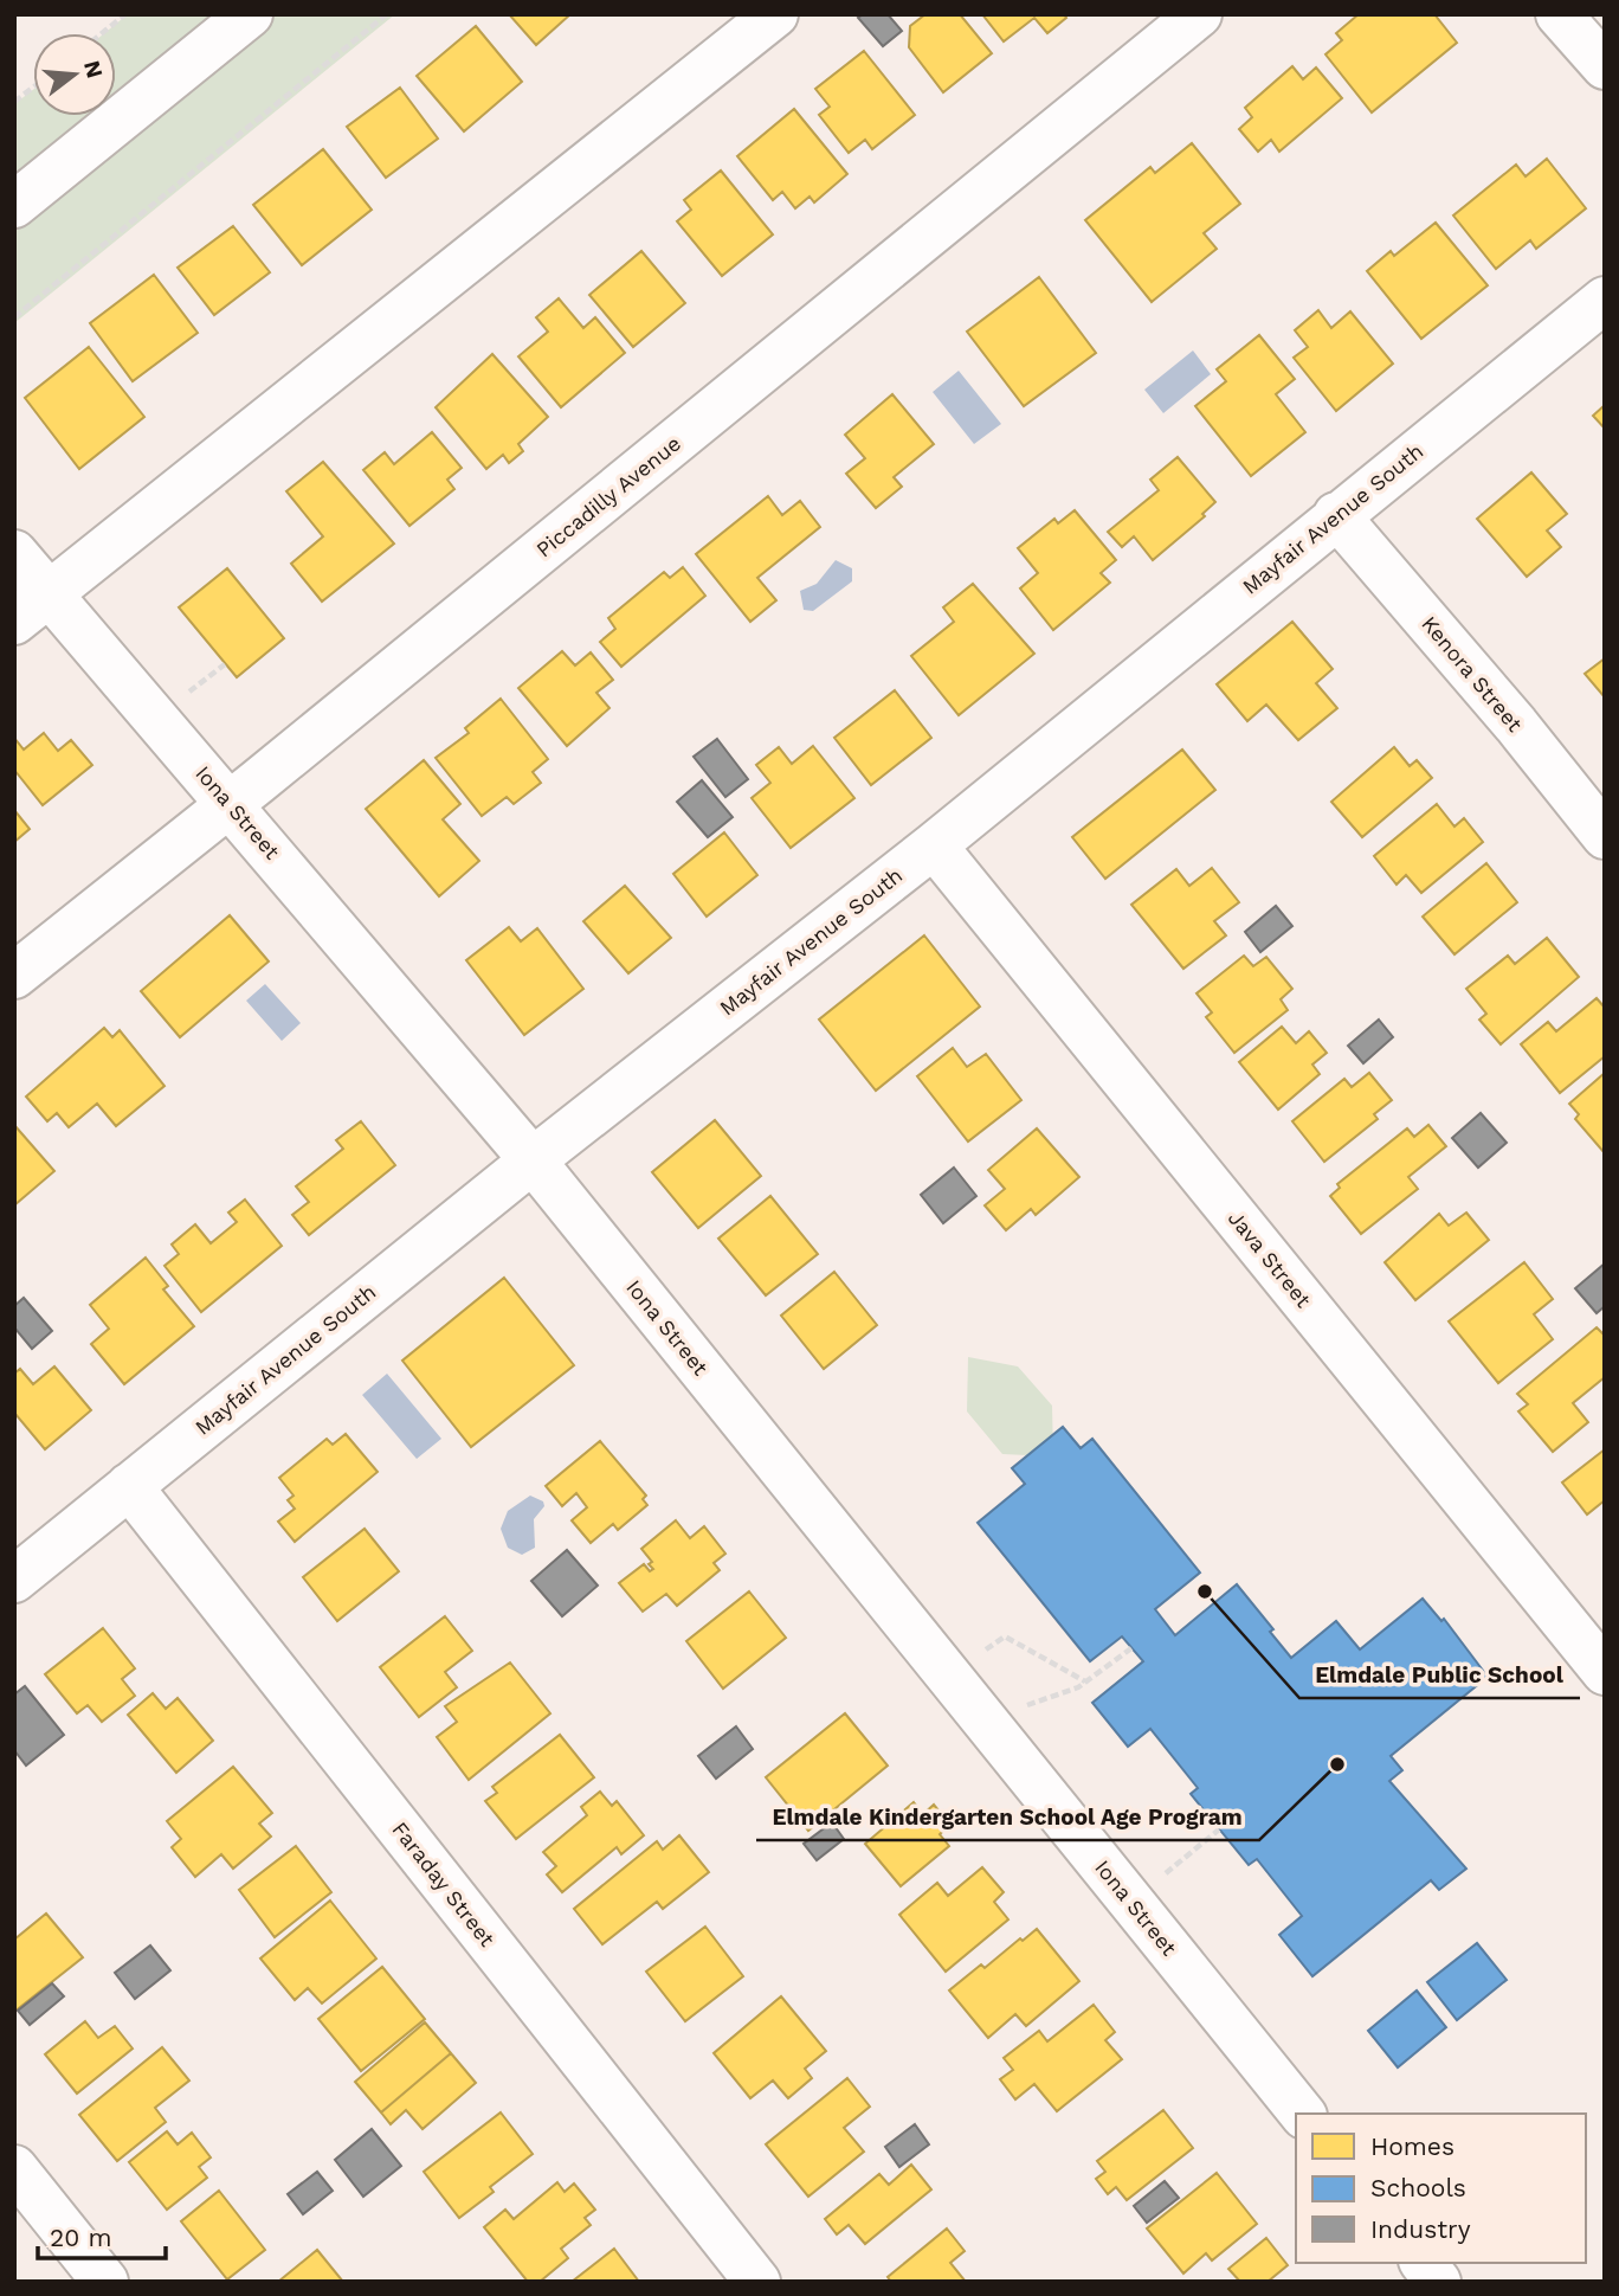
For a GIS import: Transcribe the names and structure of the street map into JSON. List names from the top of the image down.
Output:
{
  "streets": {
    "street": [
      "Piccadilly Avenue",
      "Mayfair Avenue South",
      "Kenora Street",
      "Iona Street",
      "Java Street",
      "Faraday Street"
    ]
  },
  "crossings": [
    ["Piccadilly Avenue", "Iona Street"],
    ["Mayfair Avenue South", "Kenora Street"],
    ["Mayfair Avenue South", "Iona Street"],
    ["Mayfair Avenue South", "Java Street"],
    ["Mayfair Avenue South", "Faraday Street"]
  ],
  "places": ["Elmdale Public School", "Elmdale Kindergarten School Age Program"],
  "legend": ["Homes", "Schools", "Industry"],
  "scale_bar": "20 m",
  "north": "right"
}
